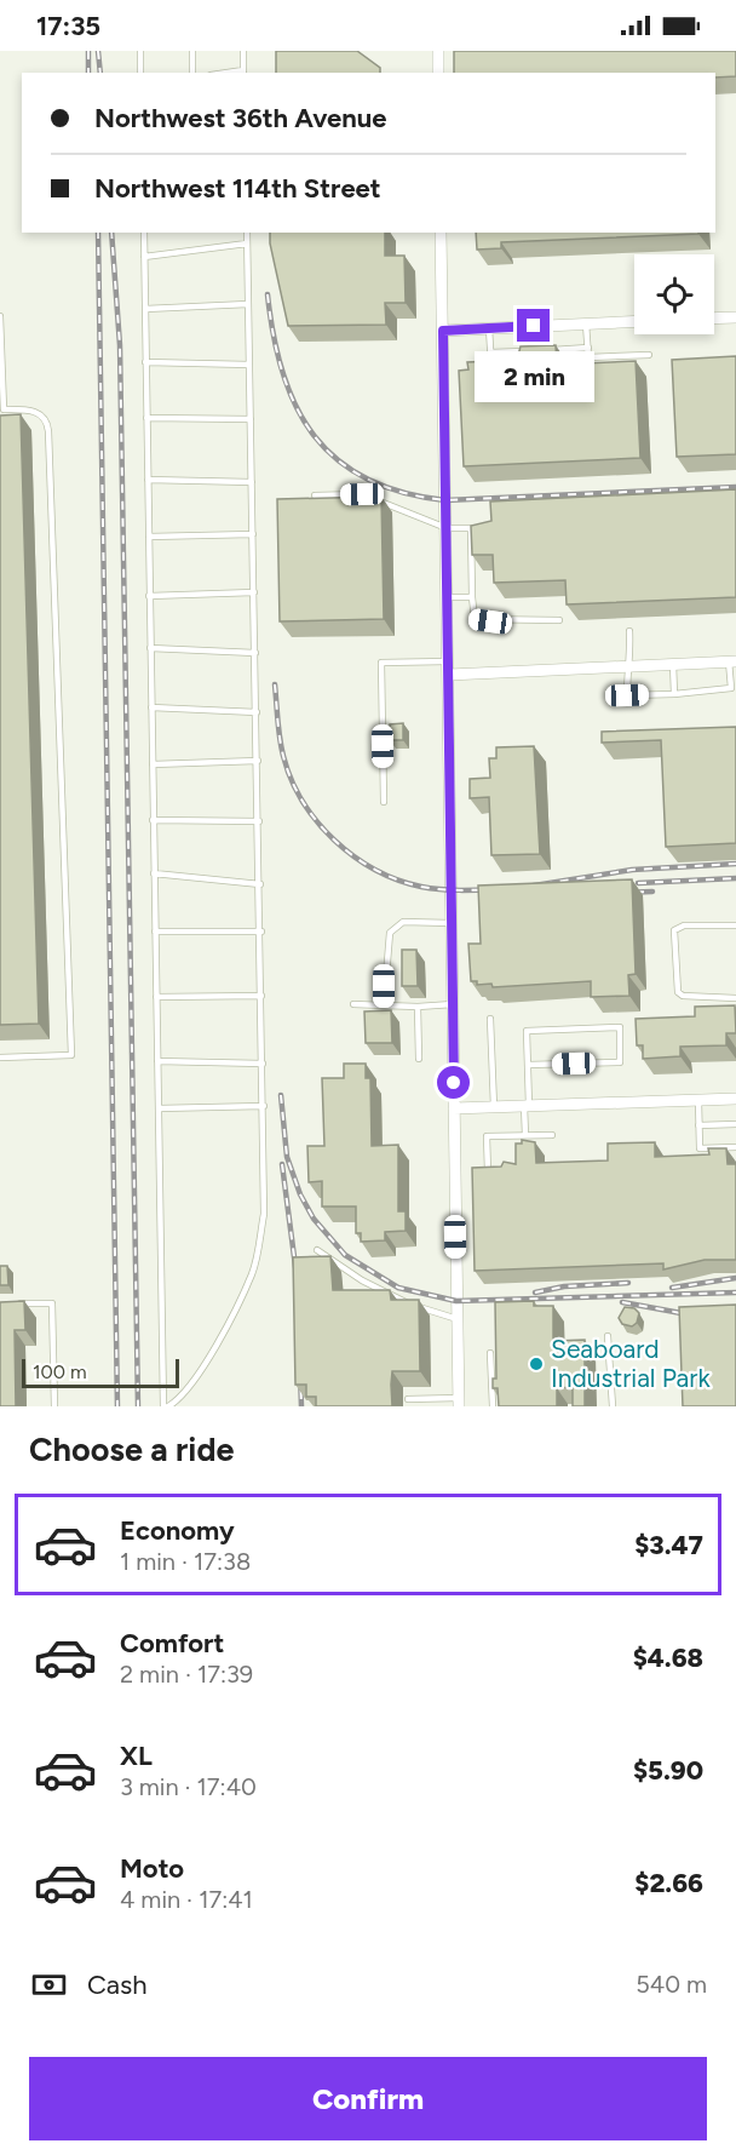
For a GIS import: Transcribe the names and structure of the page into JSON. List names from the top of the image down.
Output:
{
  "places": ["Seaboard Industrial Park"],
  "scale_bar": "100 m",
  "page": {
    "status": "17:35",
    "banner": ["Northwest 36th Avenue", "Northwest 114th Street"],
    "bubble": "2 min",
    "scale": "100 m",
    "heading": "Choose a ride",
    "list": [
      {
        "name": "Economy",
        "note": "1 min · 17:38",
        "value": "$3.47"
      },
      {
        "name": "Comfort",
        "note": "2 min · 17:39",
        "value": "$4.68"
      },
      {
        "name": "XL",
        "note": "3 min · 17:40",
        "value": "$5.90"
      },
      {
        "name": "Moto",
        "note": "4 min · 17:41",
        "value": "$2.66"
      }
    ],
    "pay": ["Cash", "540 m"],
    "buttons": "Confirm"
  }
}
